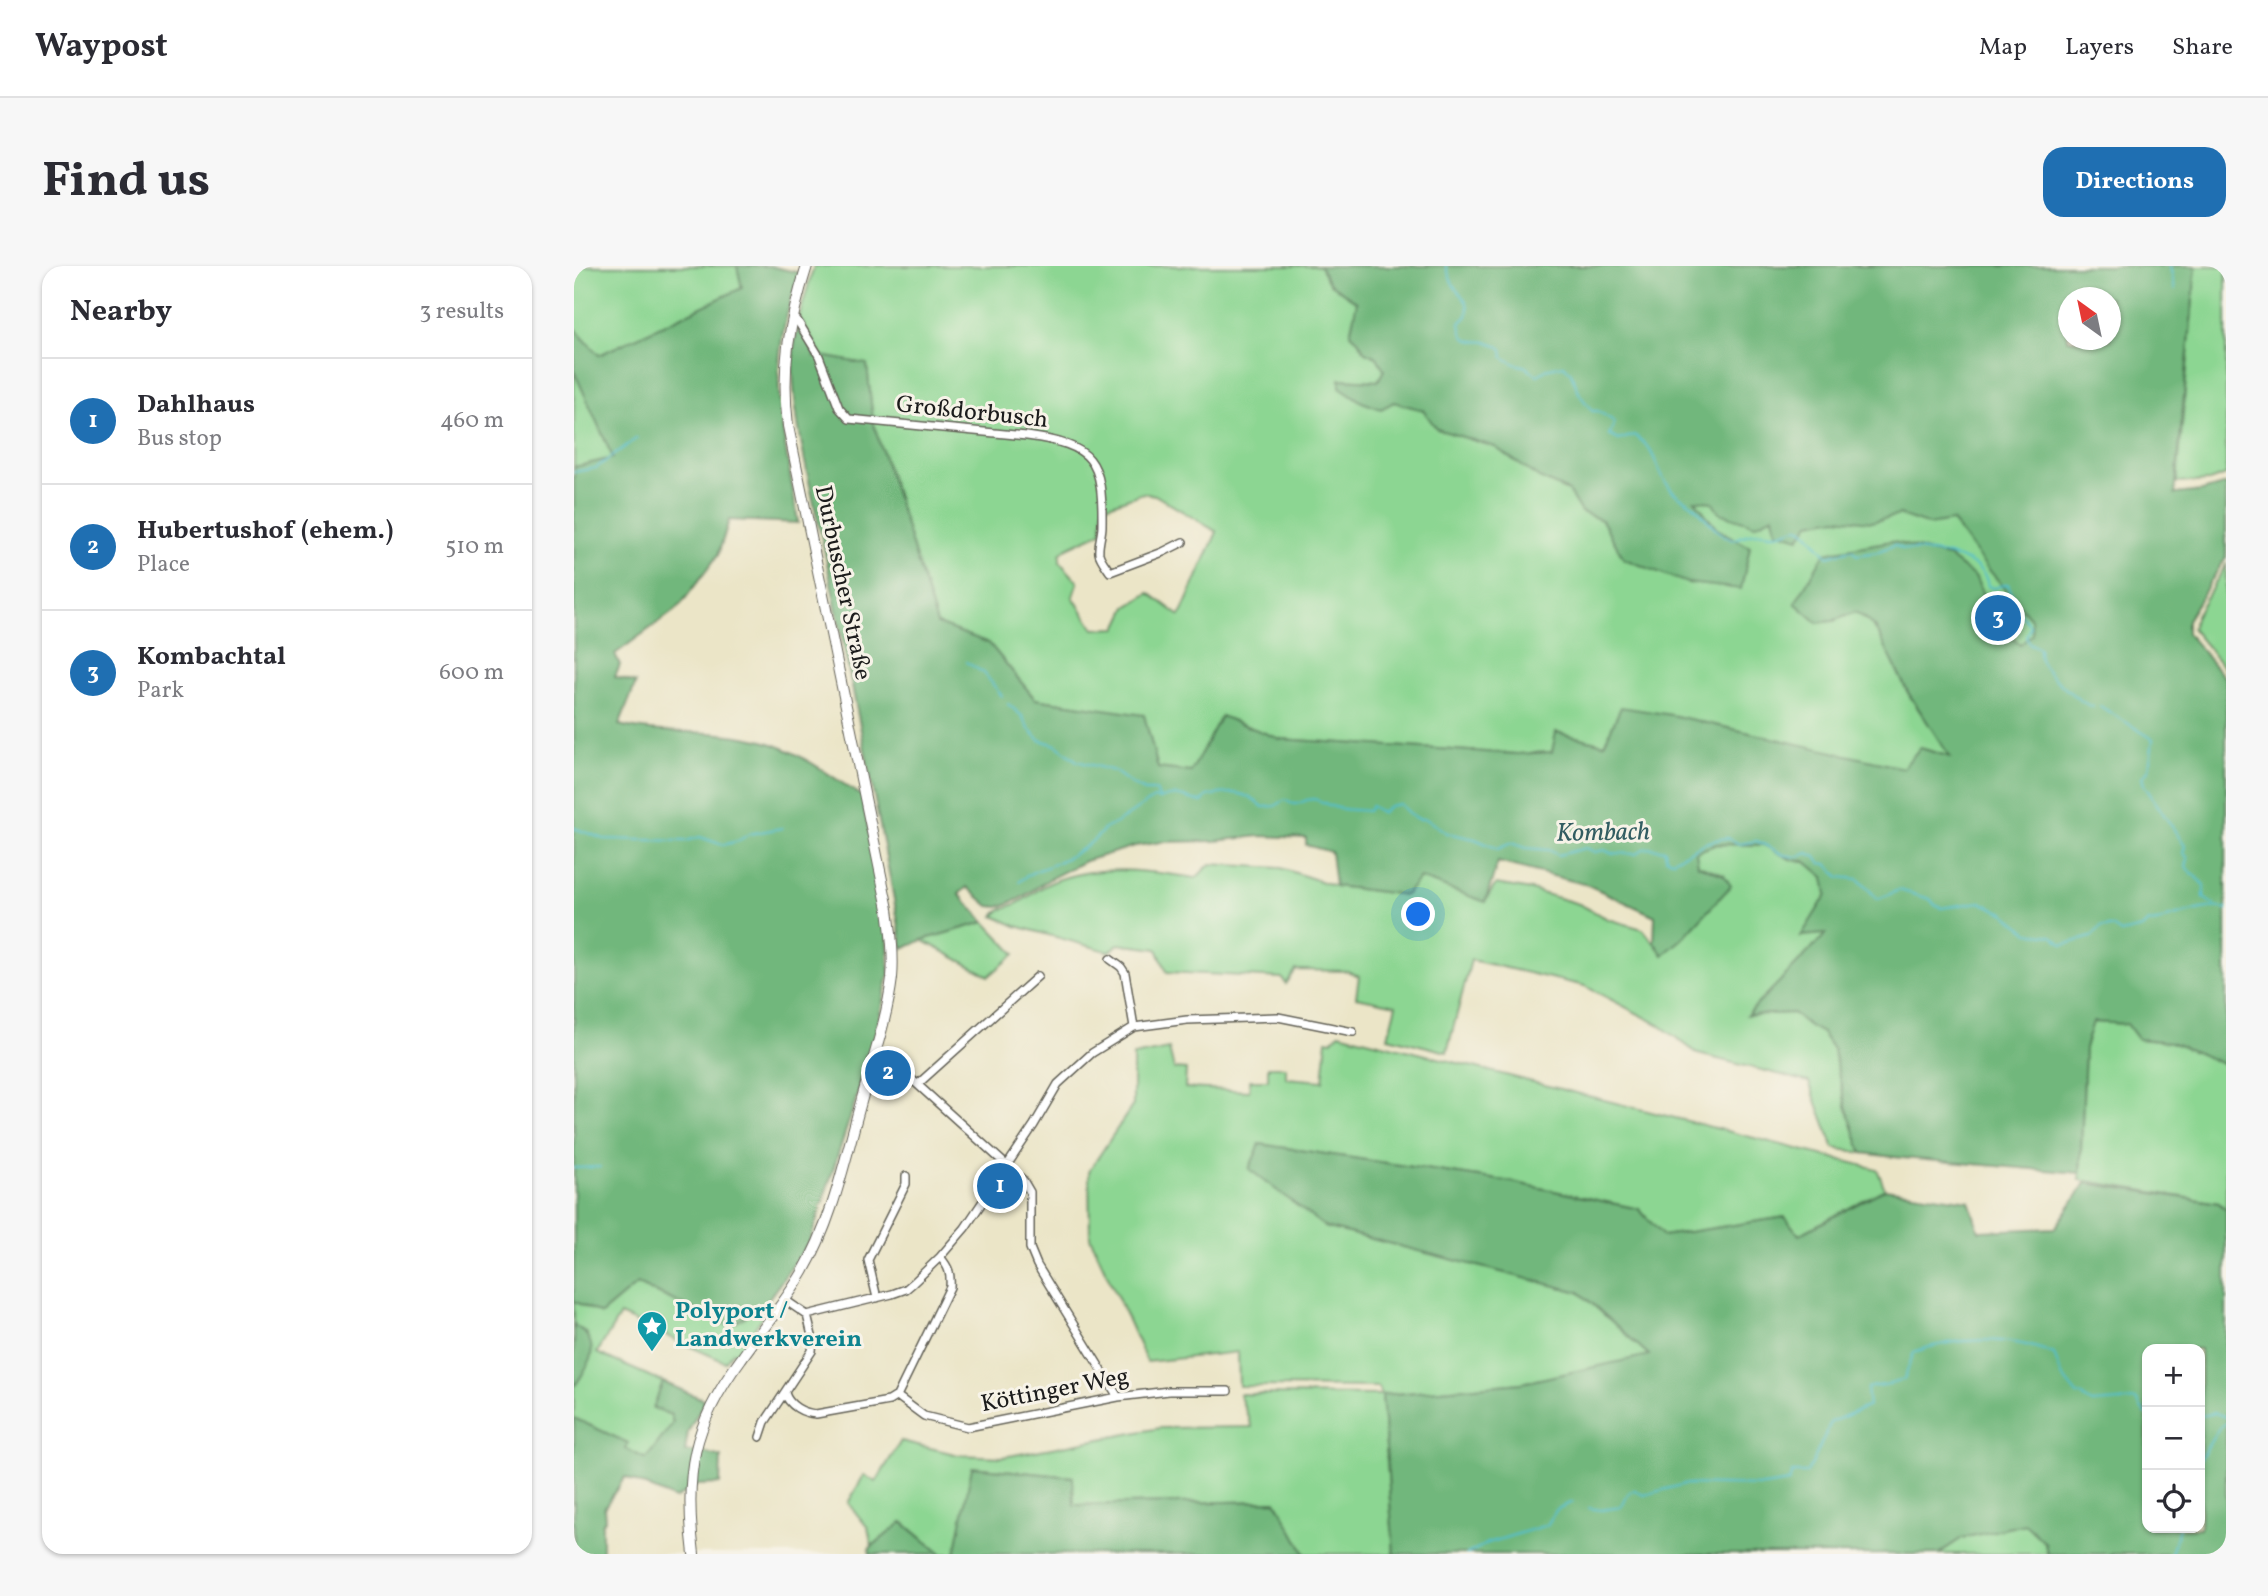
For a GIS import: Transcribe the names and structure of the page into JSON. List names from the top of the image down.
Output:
{
  "streets": {
    "main road": ["Durbuscher Straße"],
    "street": ["Großdorbusch", "Köttinger Weg"]
  },
  "crossings": [
    ["Großdorbusch", "Durbuscher Straße"]
  ],
  "water": ["Kombach"],
  "places": {
    "place": ["Polyport / Landwerkverein"]
  },
  "north": "top left",
  "page": {
    "header": "Waypost",
    "nav": ["Map", "Layers", "Share"],
    "buttons": "Directions",
    "title": "Find us",
    "heading": ["Nearby", "3 results"],
    "list": [
      {
        "mark": "1",
        "name": "Dahlhaus",
        "note": "Bus stop",
        "value": "460 m"
      },
      {
        "mark": "2",
        "name": "Hubertushof (ehem.)",
        "note": "Place",
        "value": "510 m"
      },
      {
        "mark": "3",
        "name": "Kombachtal",
        "note": "Park",
        "value": "600 m"
      }
    ],
    "pins": ["3", "2", "1"],
    "map_buttons": ["+", "−"]
  }
}
